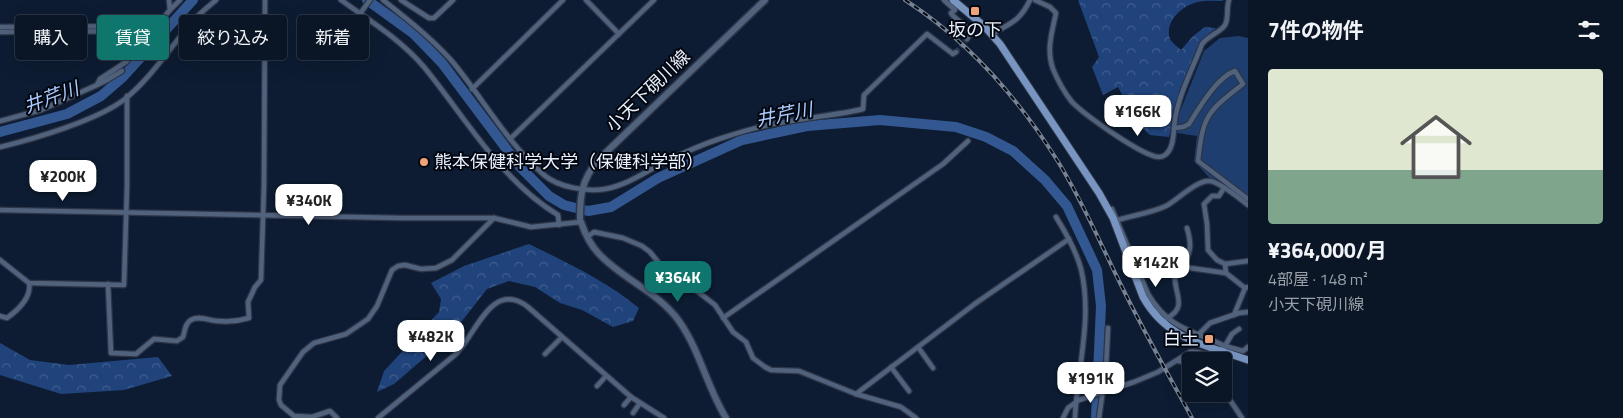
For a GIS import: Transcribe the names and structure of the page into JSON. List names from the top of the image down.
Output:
{
  "streets": {
    "main road": ["小天下硯川線"]
  },
  "water": ["井芹川"],
  "places": {
    "transit": ["坂の下", "白土"],
    "other": ["熊本保健科学大学（保健科学部）"]
  },
  "page": {
    "heading": "7件の物件",
    "chip": [
      "購入",
      "賃貸",
      "絞り込み",
      "新着"
    ],
    "list": [
      {
        "name": "¥364,000/月",
        "note": "4部屋 · 148 m² · 小天下硯川線"
      }
    ],
    "price": [
      "¥166K",
      "¥200K",
      "¥340K",
      "¥142K",
      "¥364K",
      "¥482K",
      "¥191K"
    ]
  }
}
